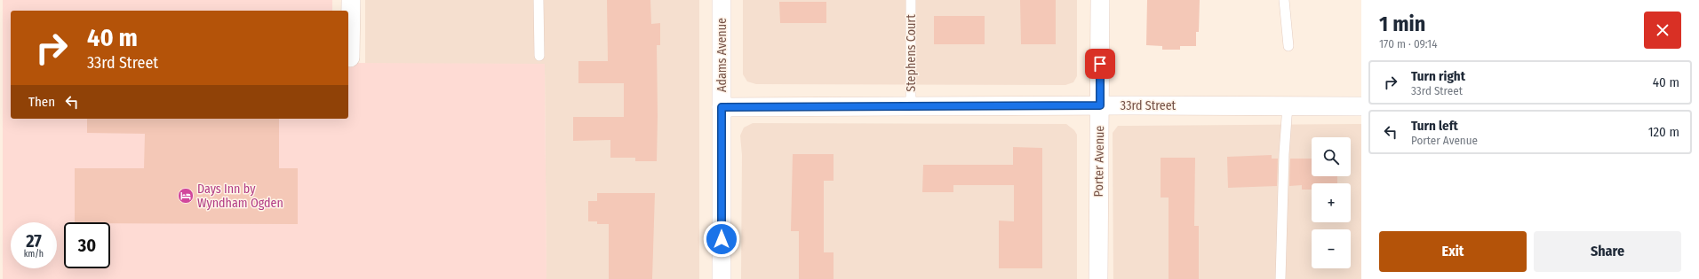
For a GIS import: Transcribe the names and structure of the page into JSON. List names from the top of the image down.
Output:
{
  "streets": {
    "street": ["Adams Avenue", "33rd Street", "Porter Avenue"],
    "lane": ["Stephens Court"]
  },
  "crossings": [
    ["Stephens Court", "33rd Street"],
    ["Adams Avenue", "33rd Street"],
    ["33rd Street", "Porter Avenue"]
  ],
  "places": {
    "hotel": ["Days Inn by Wyndham Ogden"]
  },
  "page": {
    "heading": ["1 min", "170 m · 09:14"],
    "turn": ["40 m", "33rd Street"],
    "list": [
      {
        "name": "Turn right",
        "note": "33rd Street",
        "value": "40 m"
      },
      {
        "name": "Turn left",
        "note": "Porter Avenue",
        "value": "120 m"
      }
    ],
    "then": "Then",
    "map_buttons": ["+", "−"],
    "speed": "27 km/h",
    "limit": "30",
    "buttons": ["Exit", "Share"]
  }
}
